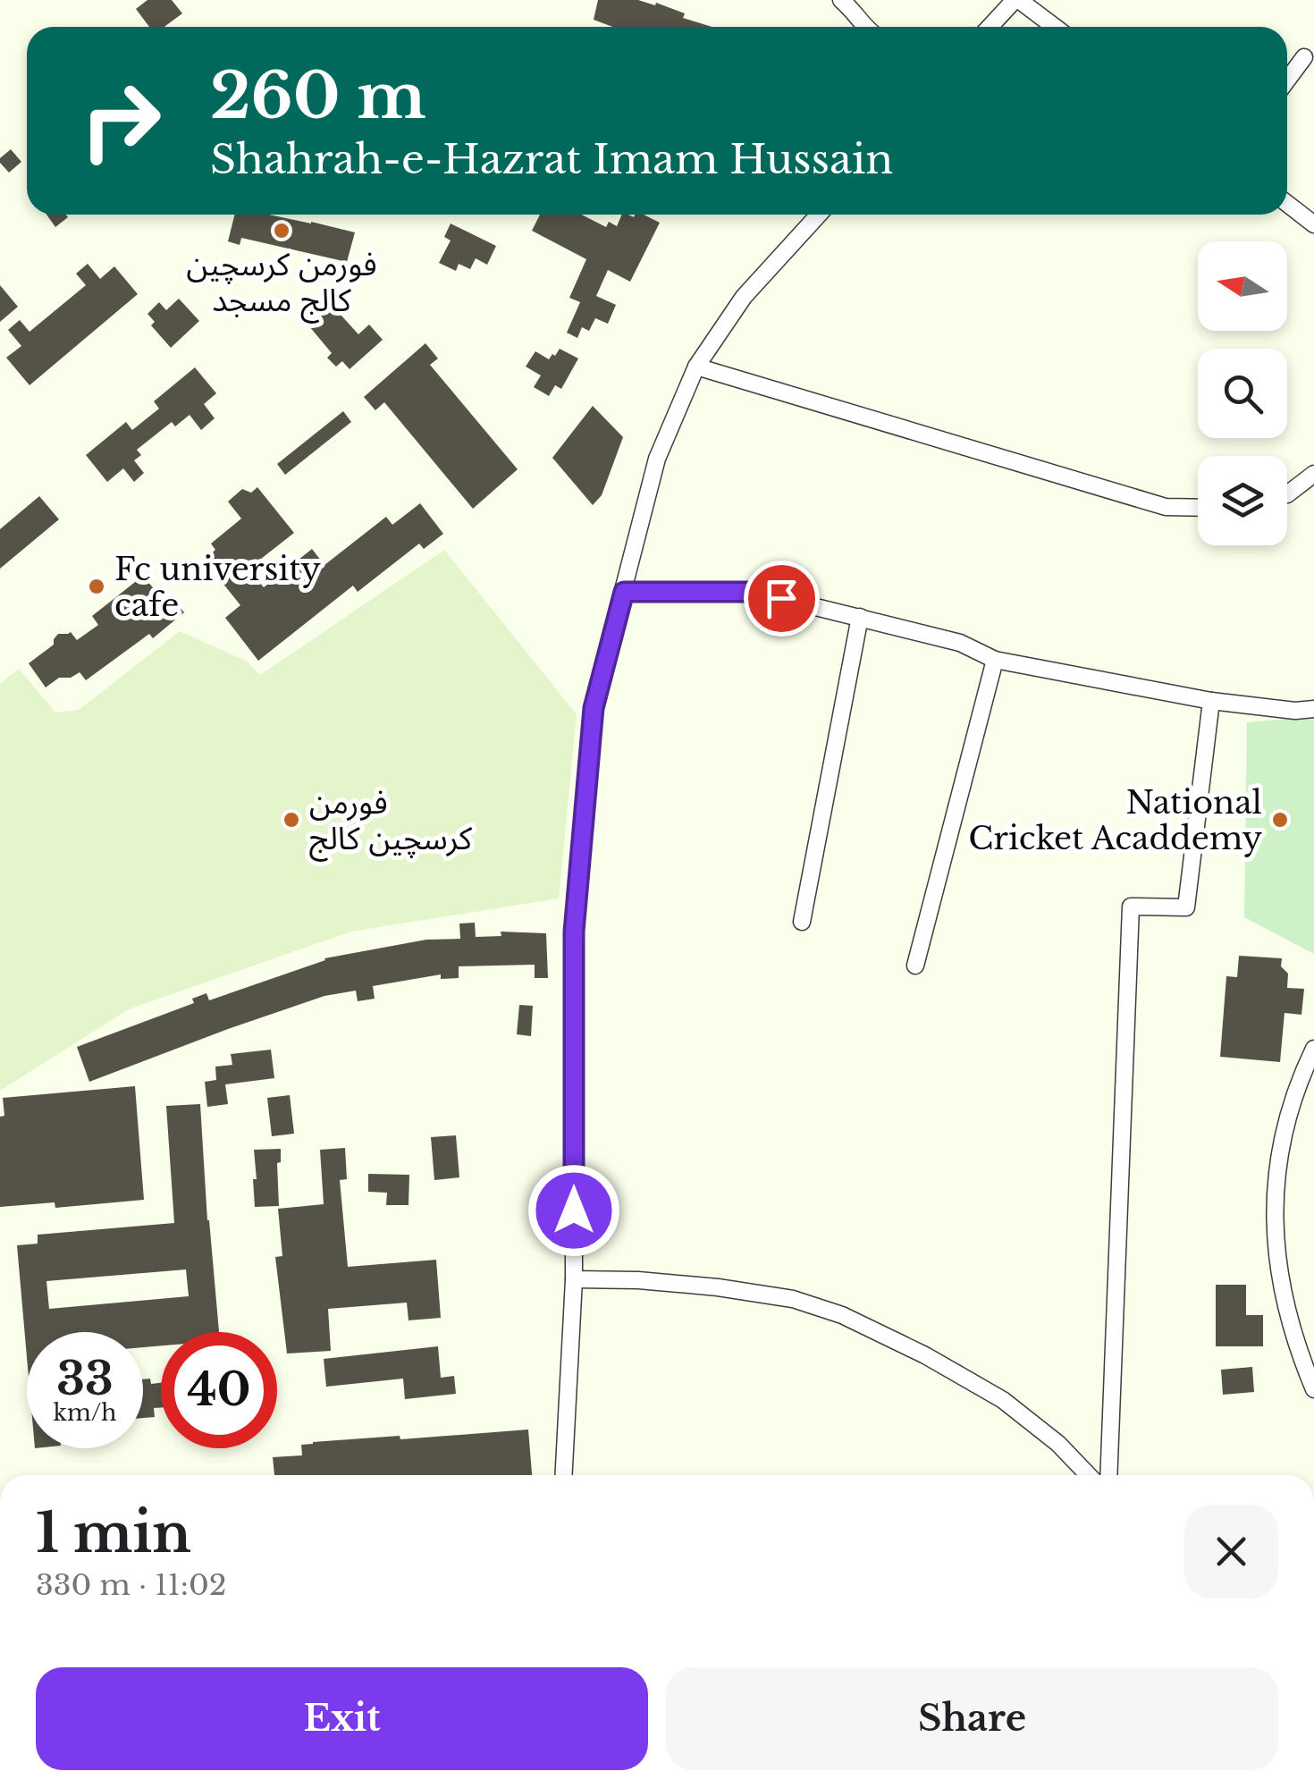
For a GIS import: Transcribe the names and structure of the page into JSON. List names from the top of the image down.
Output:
{
  "places": [
    "فورمن کرسچین کالج مسجد",
    "Fc university cafe",
    "فورمن کرسچین کالج",
    "National Cricket Acaddemy"
  ],
  "north": "left",
  "page": {
    "turn": ["260 m", "Shahrah-e-Hazrat Imam Hussain"],
    "speed": "33 km/h",
    "limit": "40",
    "heading": ["1 min", "330 m · 11:02"],
    "buttons": ["Exit", "Share"]
  }
}
